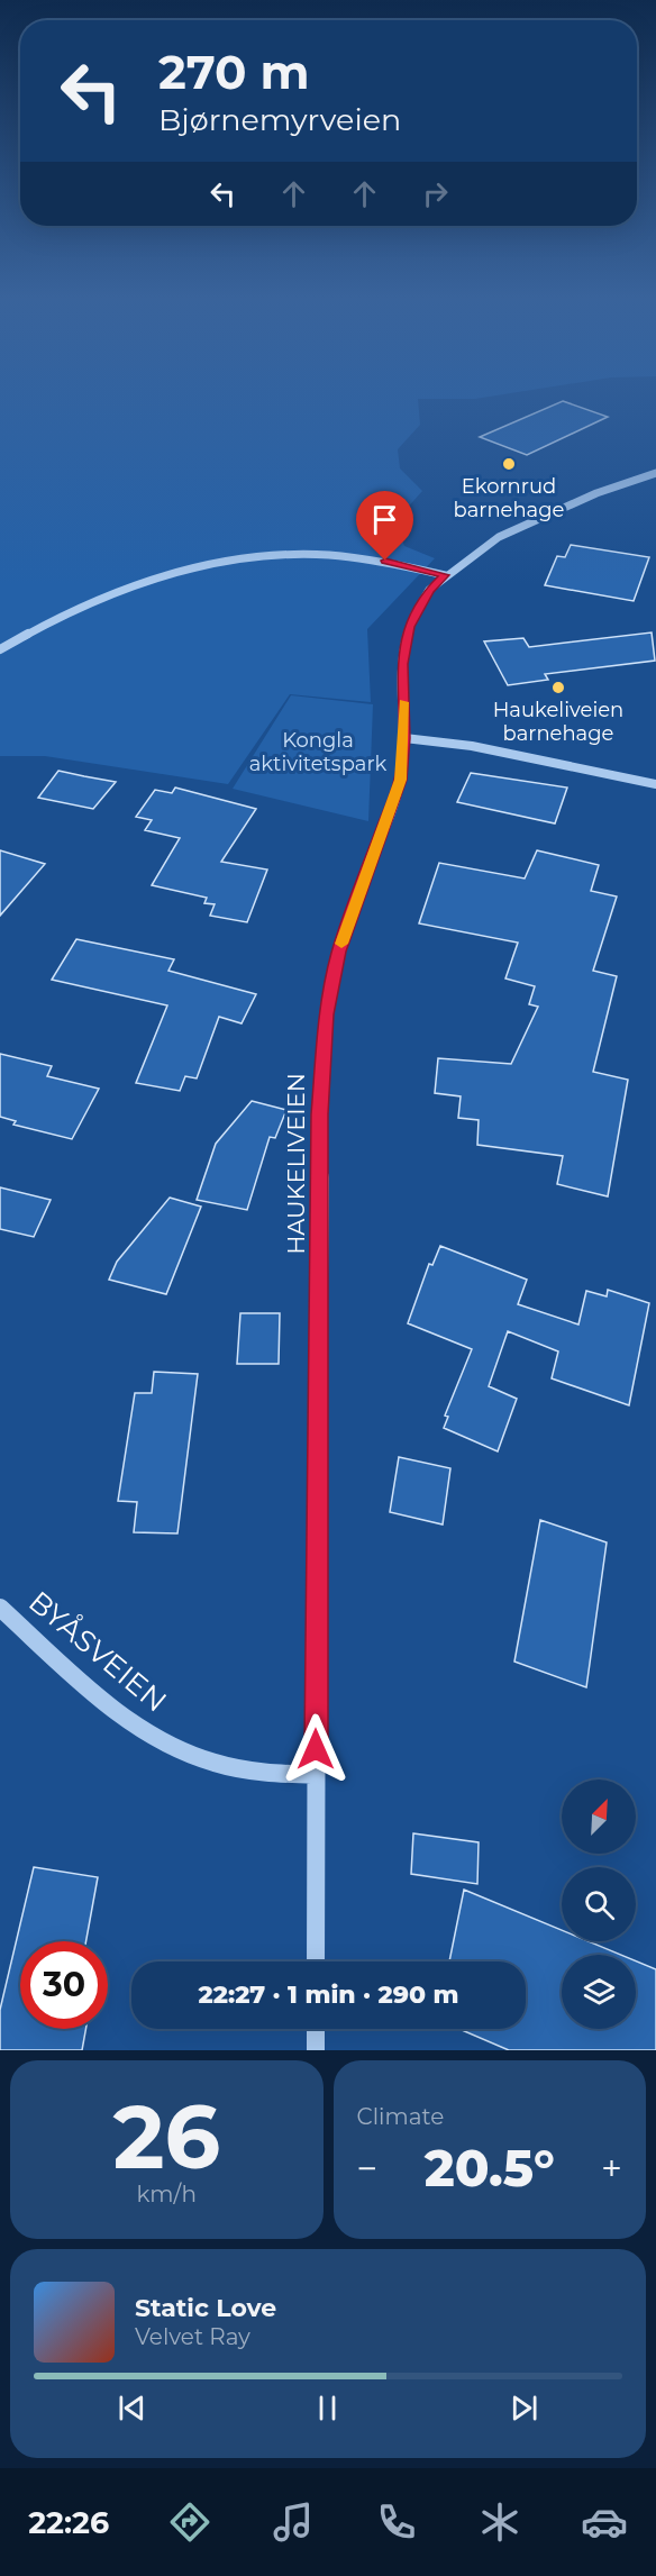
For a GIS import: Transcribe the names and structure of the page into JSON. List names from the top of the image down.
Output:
{
  "streets": {
    "street": ["HAUKELIVEIEN", "BYÅSVEIEN"]
  },
  "crossings": [
    ["HAUKELIVEIEN", "BYÅSVEIEN"]
  ],
  "parks": ["Kongla aktivitetspark"],
  "places": ["Ekornrud barnehage", "Haukeliveien barnehage"],
  "north": "top right",
  "page": {
    "turn": ["270 m", "Bjørnemyrveien"],
    "limit": "30",
    "trip": "22:27 · 1 min · 290 m",
    "tile": [
      ["26", "km/h"],
      "Climate"
    ],
    "heat": ["−", "20.5°", "+"],
    "song": ["Static Love", "Velvet Ray"],
    "tabs": "22:26"
  }
}
